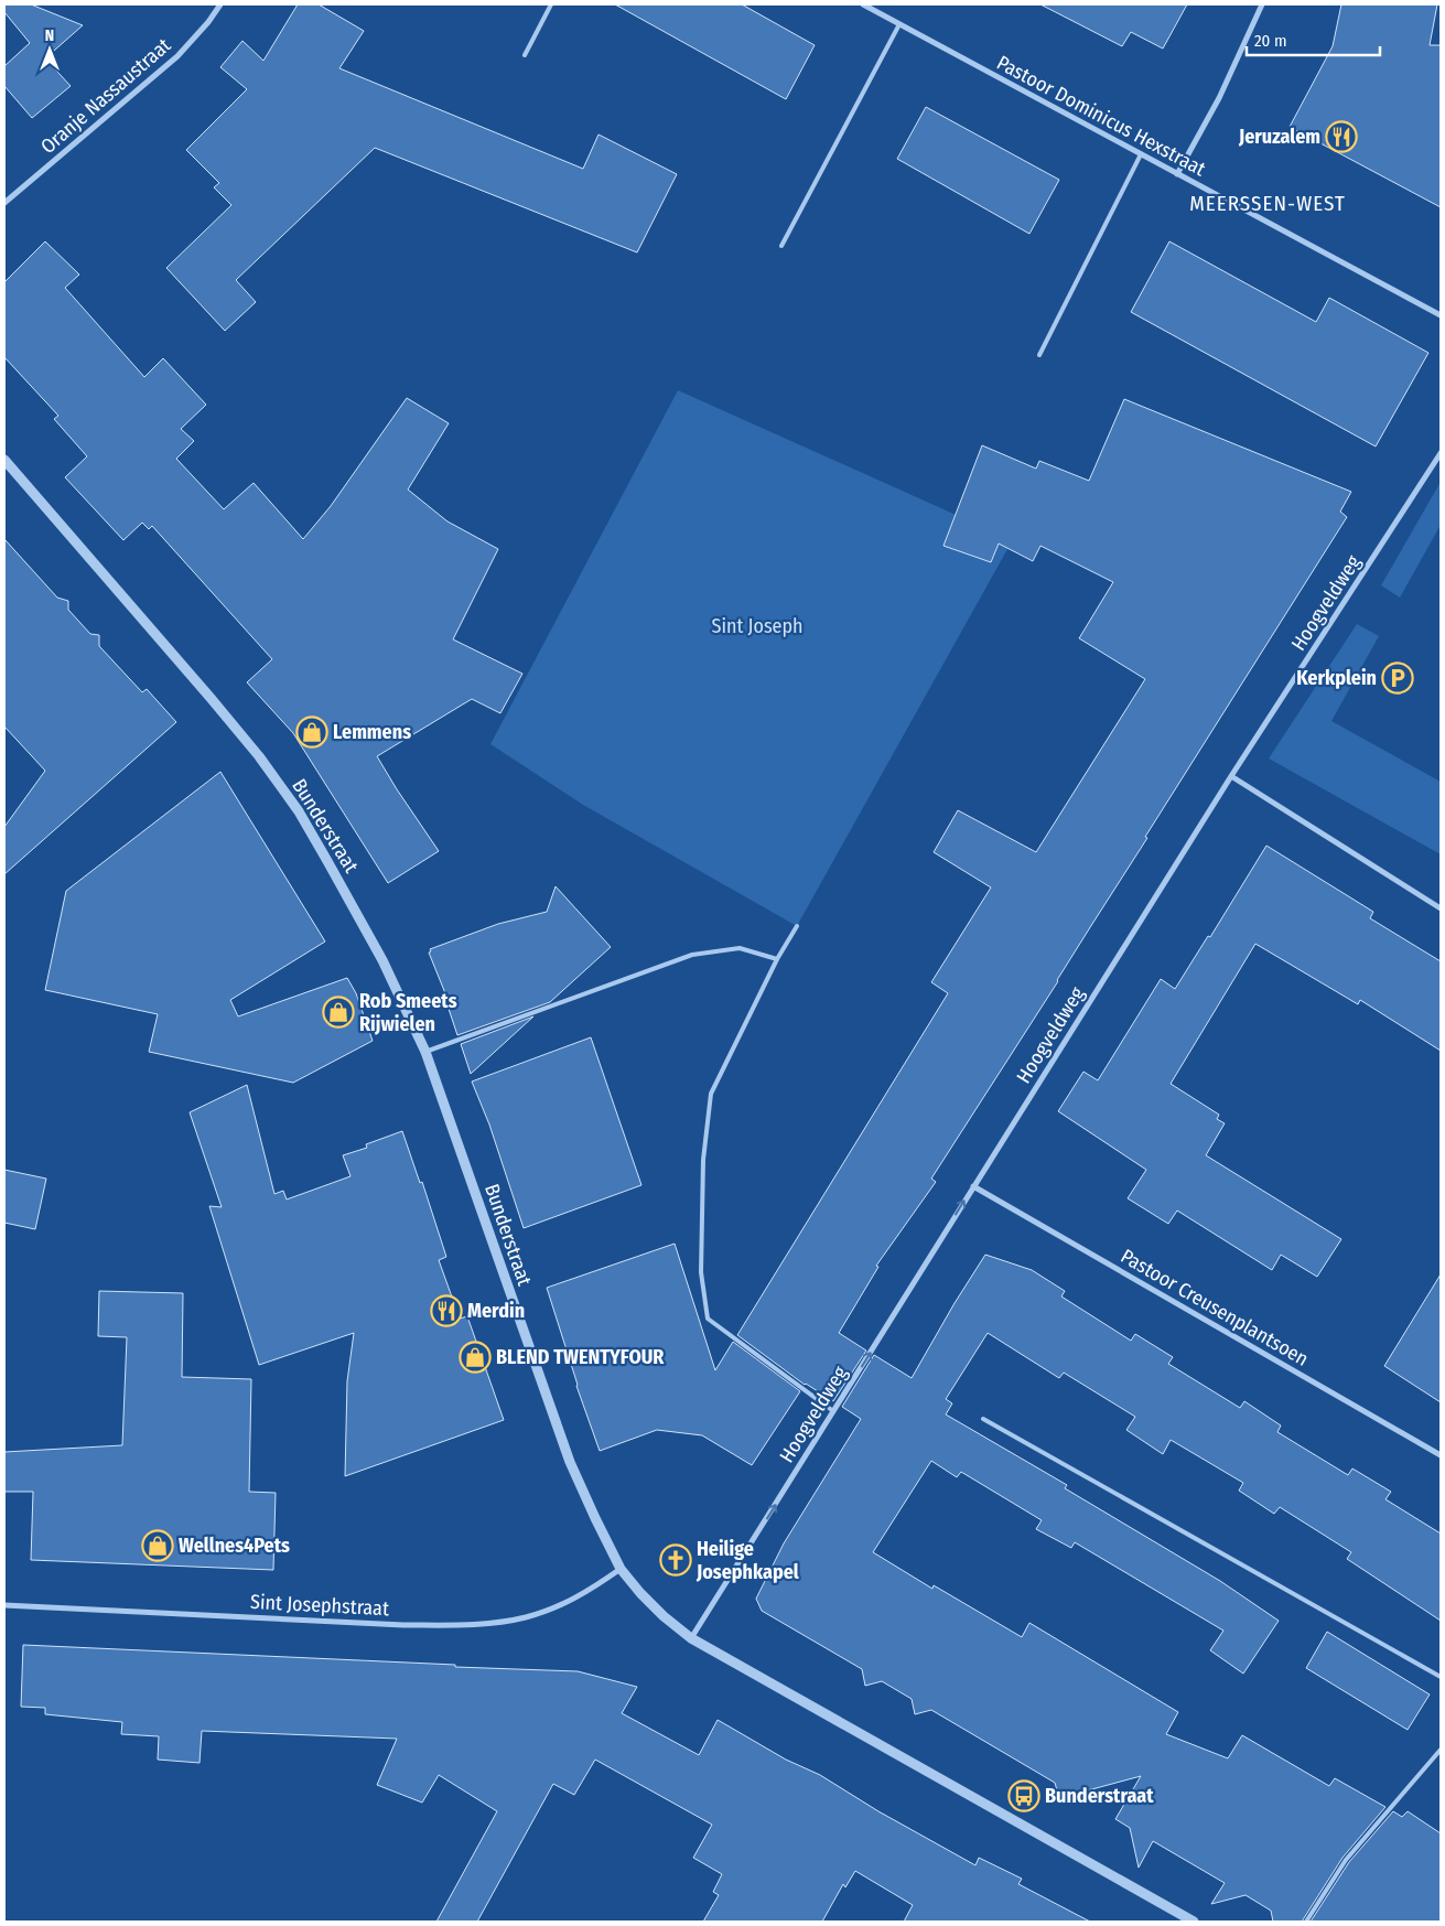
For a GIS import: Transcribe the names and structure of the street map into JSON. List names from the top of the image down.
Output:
{
  "streets": {
    "street": [
      "Oranje Nassaustraat",
      "Pastoor Dominicus Hexstraat",
      "Hoogveldweg",
      "Bunderstraat",
      "Pastoor Creusenplantsoen",
      "Sint Josephstraat"
    ]
  },
  "crossings": [
    ["Hoogveldweg", "Bunderstraat"],
    ["Hoogveldweg", "Pastoor Creusenplantsoen"],
    ["Bunderstraat", "Sint Josephstraat"]
  ],
  "one_way": ["Hoogveldweg"],
  "districts": ["MEERSSEN-WEST"],
  "parks": ["Sint Joseph"],
  "places": {
    "restaurant": ["Jeruzalem", "Merdin"],
    "parking": ["Kerkplein"],
    "shop": [
      "Lemmens",
      "Rob Smeets Rijwielen",
      "BLEND TWENTYFOUR",
      "Wellnes4Pets"
    ],
    "church": ["Heilige Josephkapel"],
    "bus stop": ["Bunderstraat"]
  },
  "scale_bar": "20 m",
  "north": "top"
}
